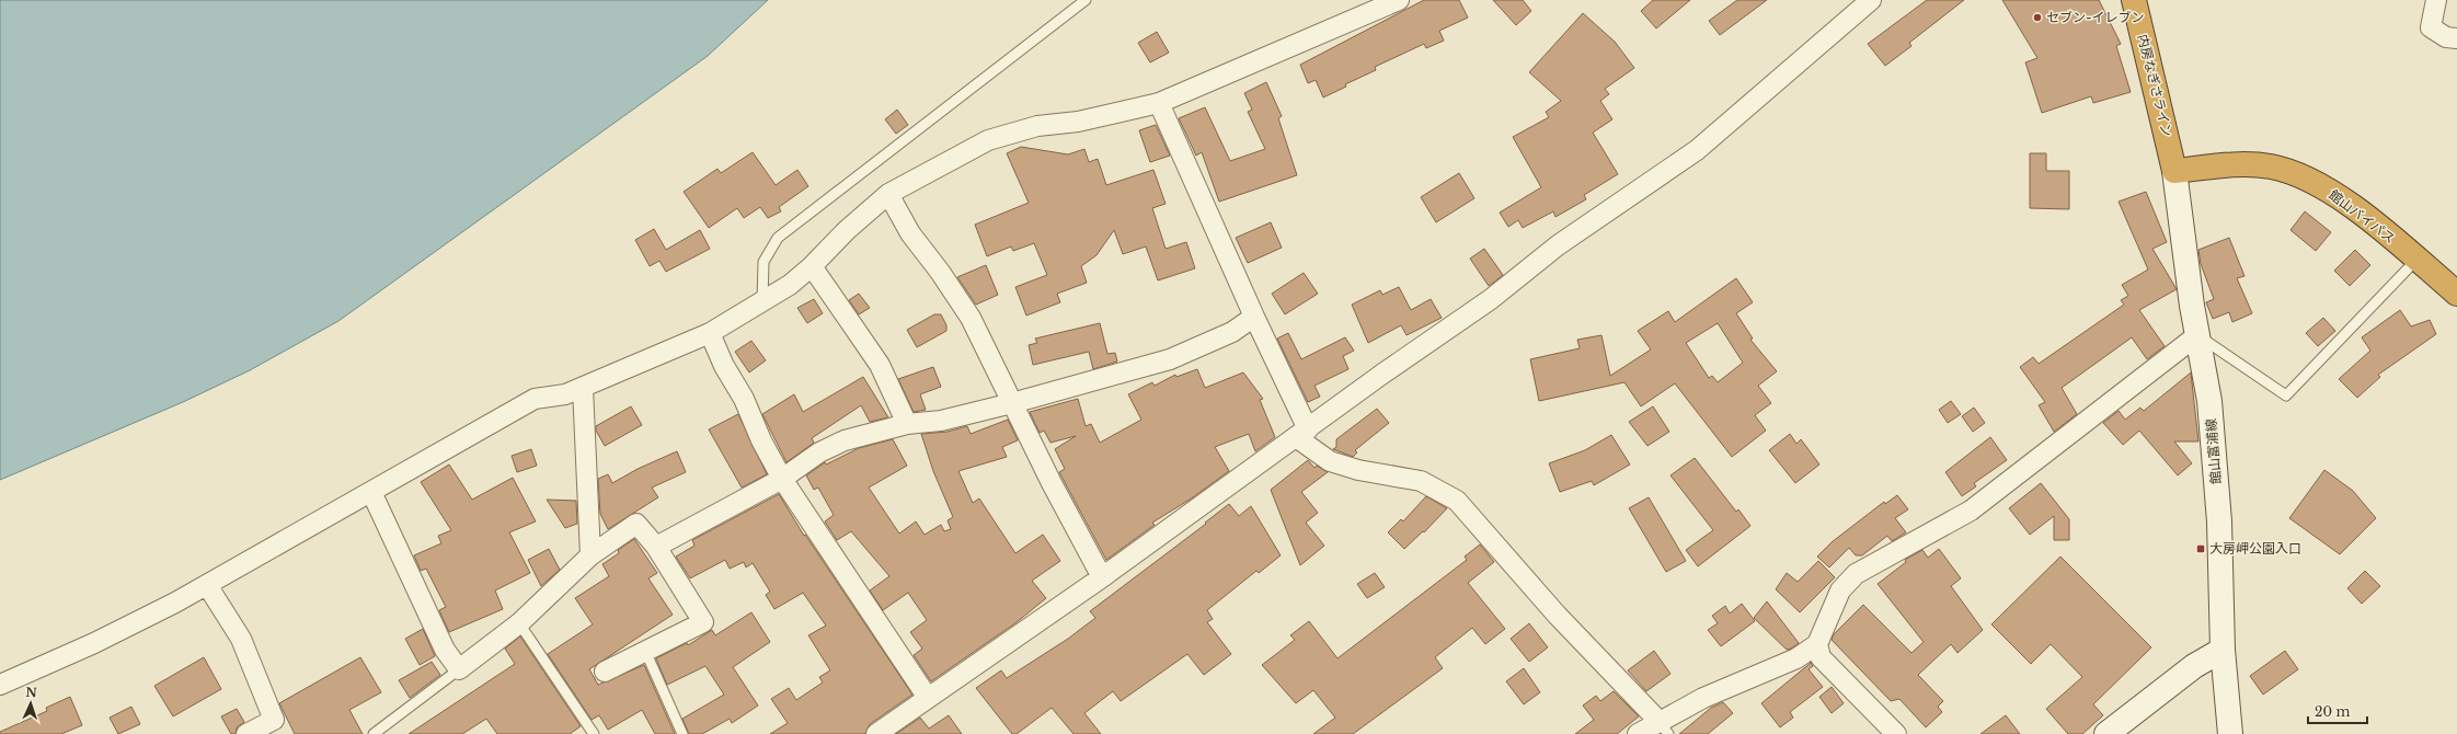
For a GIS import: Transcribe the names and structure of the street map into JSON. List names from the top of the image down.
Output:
{
  "streets": {
    "highway": ["内房なぎさライン", "館山バイパス"],
    "main road": ["館山富浦線"]
  },
  "crossings": [
    ["内房なぎさライン", "館山バイパス"],
    ["内房なぎさライン", "館山富浦線"],
    ["館山バイパス", "館山富浦線"]
  ],
  "places": {
    "other": ["セブン-イレブン"],
    "transit": ["大房岬公園入口"]
  },
  "scale_bar": "20 m",
  "north": "top"
}
